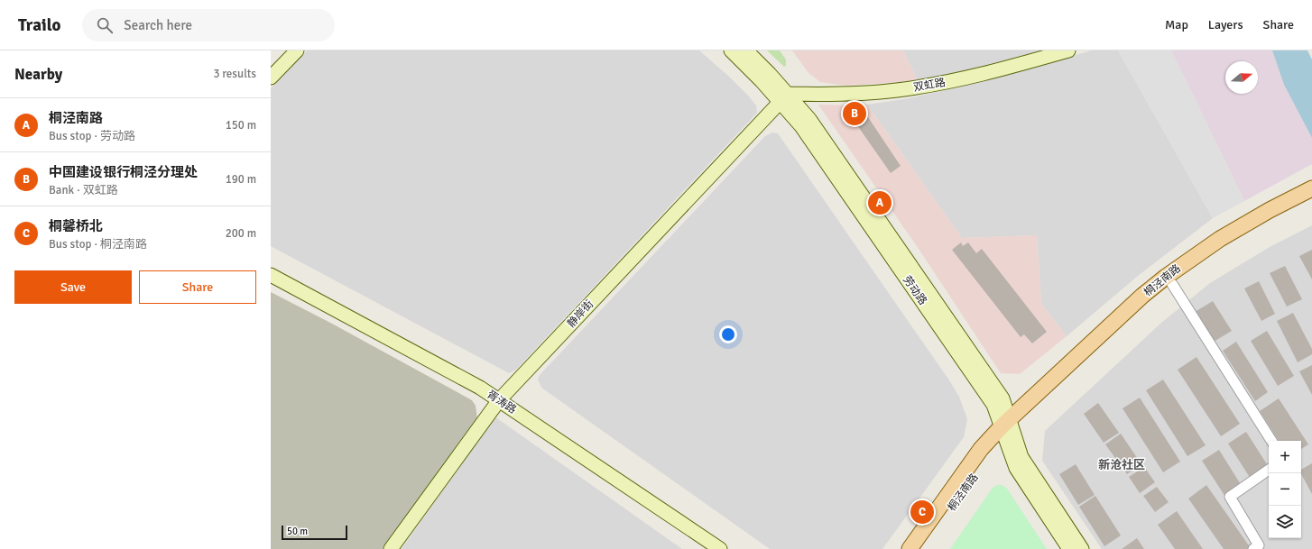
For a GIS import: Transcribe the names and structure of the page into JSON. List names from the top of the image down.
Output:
{
  "streets": {
    "main road": ["桐泾南路"],
    "street": [
      "双虹路",
      "劳动路",
      "静岸街",
      "胥涛路"
    ]
  },
  "crossings": [
    ["双虹路", "劳动路"],
    ["双虹路", "静岸街"],
    ["桐泾南路", "劳动路"],
    ["劳动路", "静岸街"],
    ["静岸街", "胥涛路"]
  ],
  "districts": ["新沧社区"],
  "scale_bar": "50 m",
  "north": "right",
  "page": {
    "header": "Trailo",
    "search": "Search here",
    "nav": ["Map", "Layers", "Share"],
    "heading": ["Nearby", "3 results"],
    "list": [
      {
        "mark": "A",
        "name": "桐泾南路",
        "note": "Bus stop · 劳动路",
        "value": "150 m"
      },
      {
        "mark": "B",
        "name": "中国建设银行桐泾分理处",
        "note": "Bank · 双虹路",
        "value": "190 m"
      },
      {
        "mark": "C",
        "name": "桐馨桥北",
        "note": "Bus stop · 桐泾南路",
        "value": "200 m"
      }
    ],
    "pins": ["B", "A", "C"],
    "buttons": ["Save", "Share"],
    "map_buttons": ["+", "−"],
    "scale": "50 m"
  }
}
